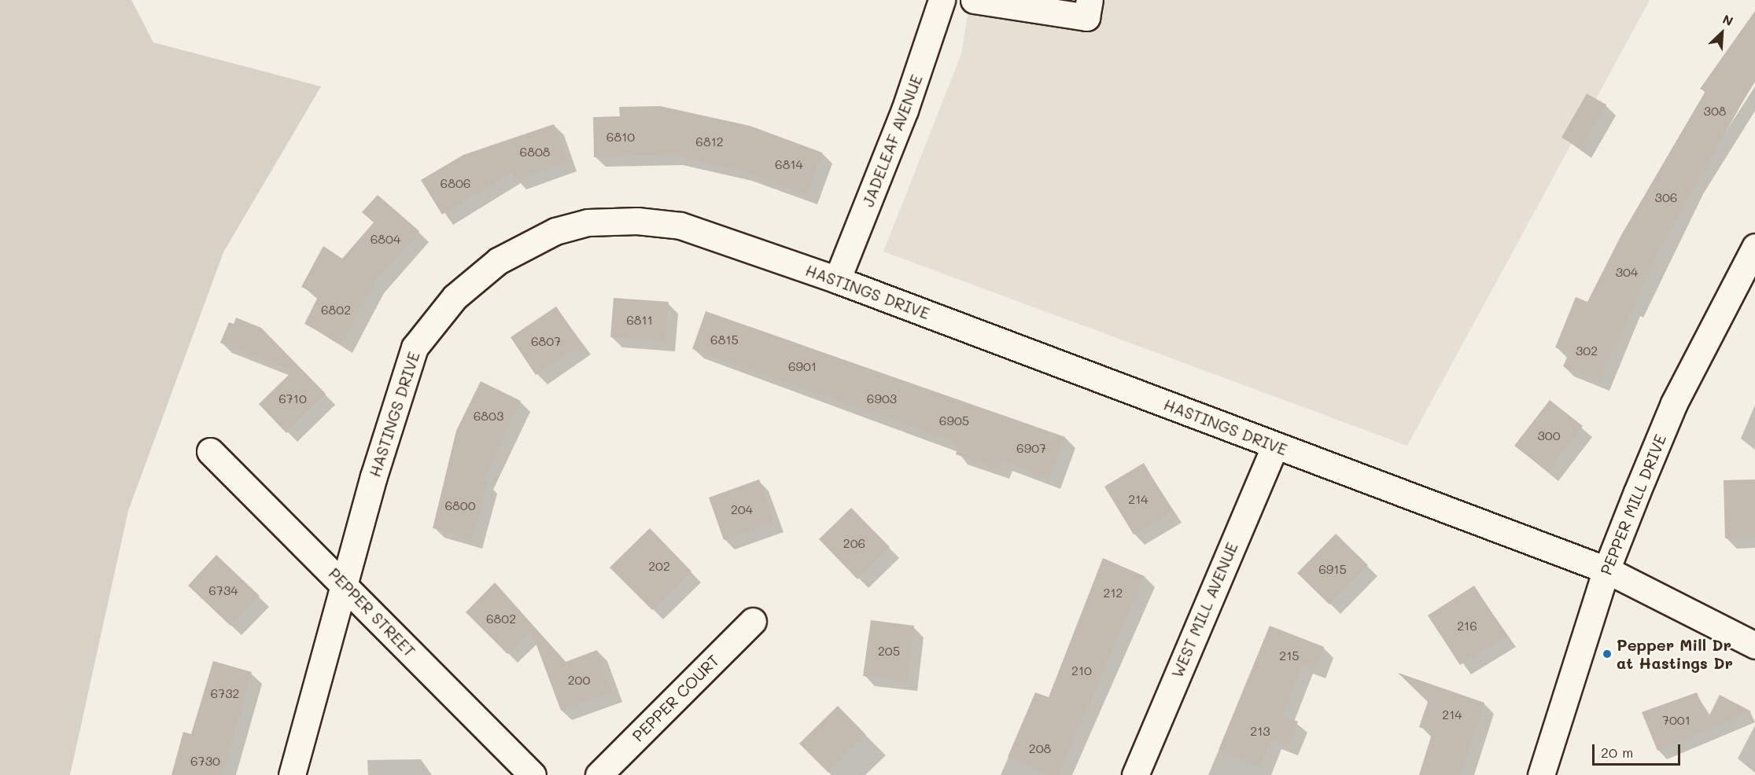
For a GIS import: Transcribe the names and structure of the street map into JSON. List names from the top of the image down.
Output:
{
  "streets": {
    "street": [
      "JADELEAF AVENUE",
      "HASTINGS DRIVE",
      "PEPPER MILL DRIVE",
      "WEST MILL AVENUE",
      "PEPPER STREET",
      "PEPPER COURT"
    ]
  },
  "crossings": [
    ["JADELEAF AVENUE", "HASTINGS DRIVE"],
    ["HASTINGS DRIVE", "PEPPER MILL DRIVE"],
    ["HASTINGS DRIVE", "WEST MILL AVENUE"],
    ["HASTINGS DRIVE", "PEPPER STREET"]
  ],
  "places": ["Pepper Mill Dr at Hastings Dr"],
  "house_numbers": [
    "308",
    "6810",
    "6812",
    "6808",
    "6814",
    "6806",
    "306",
    "6804",
    "304",
    "6802",
    "6811",
    "6815",
    "6807",
    "302",
    "6901",
    "6710",
    "6903",
    "6803",
    "6905",
    "300",
    "6907",
    "214",
    "6800",
    "204",
    "206",
    "202",
    "6915",
    "6734",
    "212",
    "6802",
    "216",
    "205",
    "215",
    "210",
    "200",
    "6732",
    "214",
    "7001",
    "213",
    "208",
    "6730"
  ],
  "scale_bar": "20 m",
  "north": "top right"
}
